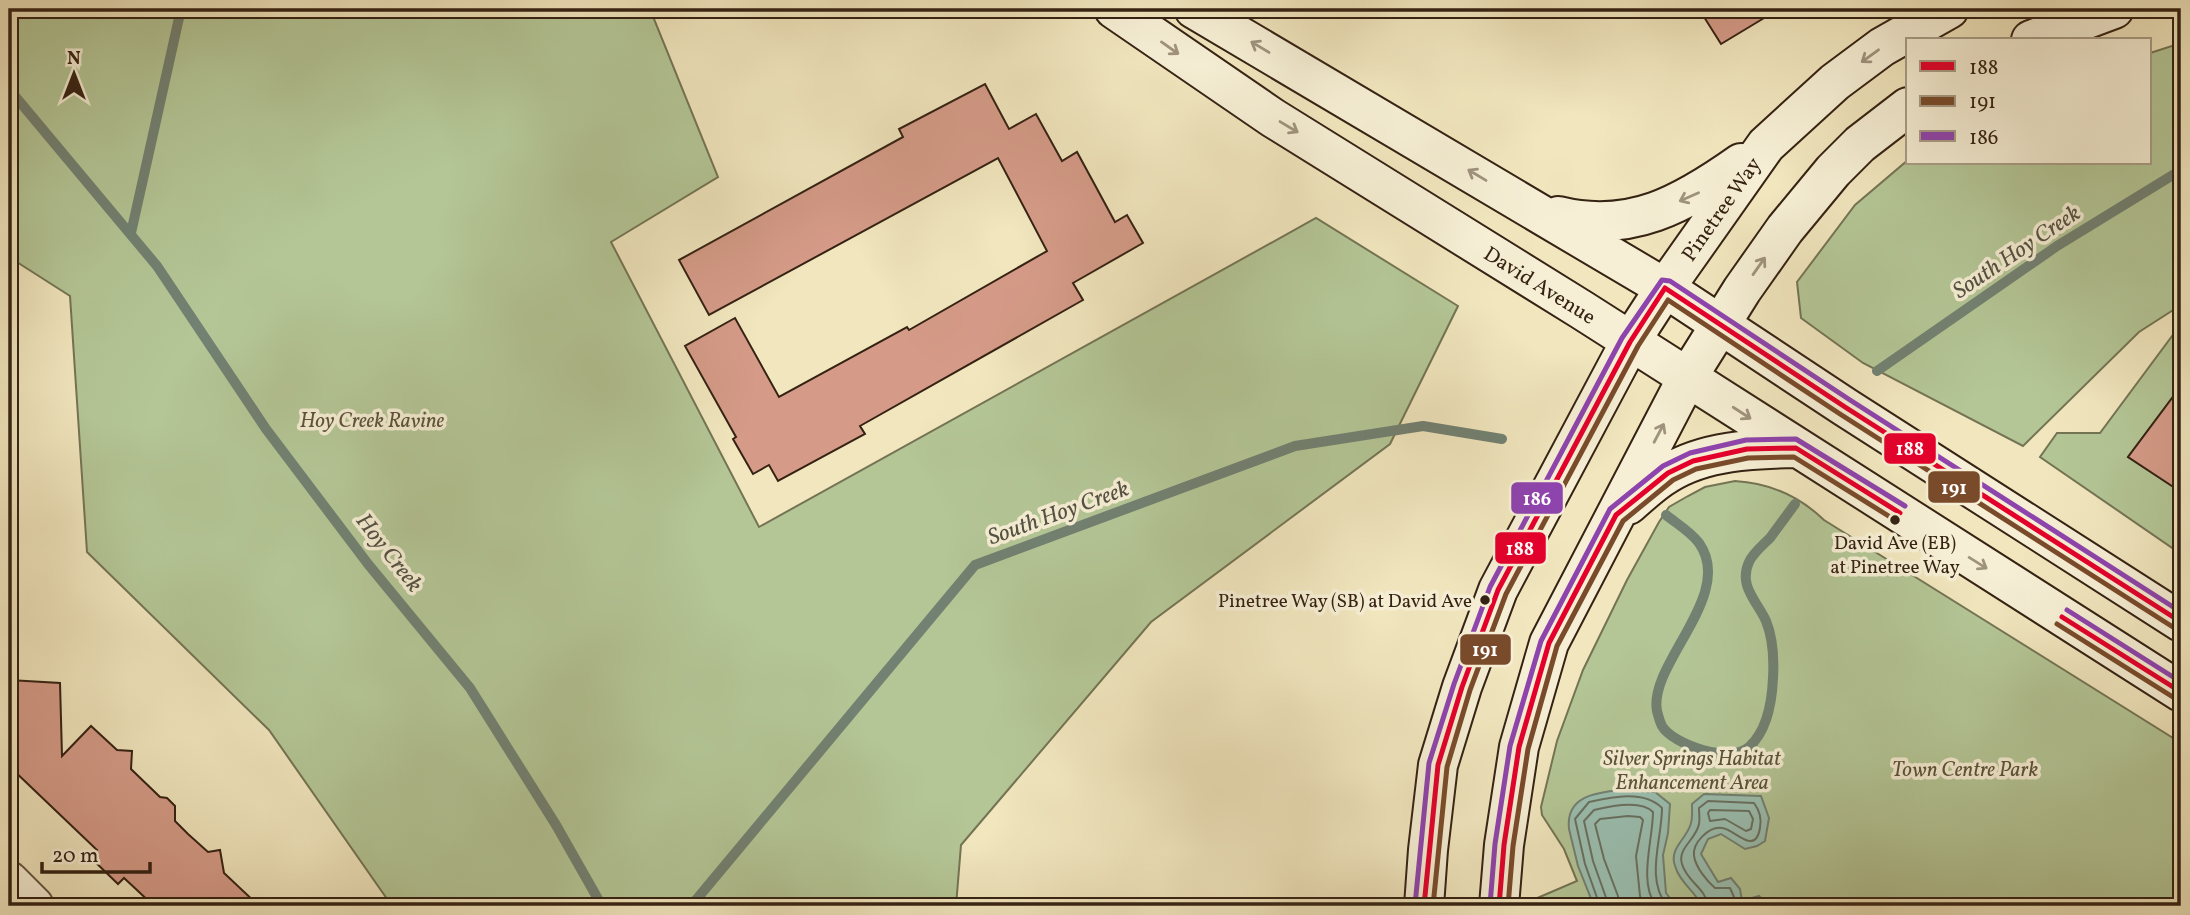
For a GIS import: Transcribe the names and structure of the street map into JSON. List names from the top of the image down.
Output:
{
  "streets": {
    "main road": ["Pinetree Way", "David Avenue"]
  },
  "crossings": [
    ["Pinetree Way", "David Avenue"]
  ],
  "water": ["South Hoy Creek", "Hoy Creek"],
  "parks": ["Hoy Creek Ravine", "Silver Springs Habitat Enhancement Area", "Town Centre Park"],
  "places": ["David Ave (EB) at Pinetree Way", "Pinetree Way (SB) at David Ave"],
  "lines": ["transit line 186", "transit line 188", "transit line 191"],
  "legend": ["188", "191", "186"],
  "scale_bar": "20 m",
  "north": "top"
}
